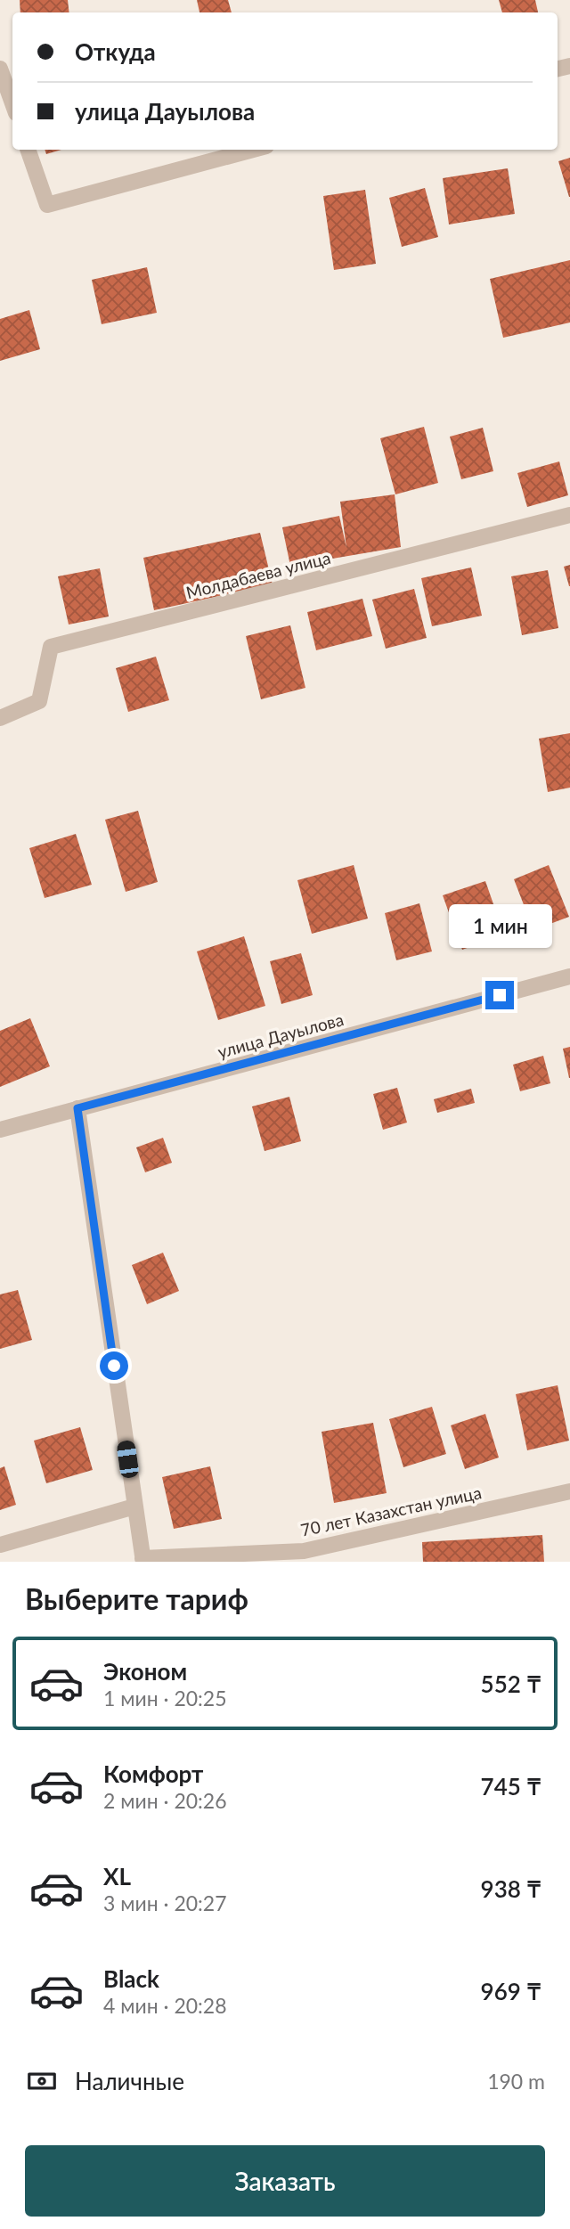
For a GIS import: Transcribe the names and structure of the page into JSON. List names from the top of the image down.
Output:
{
  "streets": {
    "street": ["Молдабаева улица", "улица Дауылова", "70 лет Казахстан улица"]
  },
  "page": {
    "banner": ["Откуда", "улица Дауылова"],
    "bubble": "1 мин",
    "heading": "Выберите тариф",
    "list": [
      {
        "name": "Эконом",
        "note": "1 мин · 20:25",
        "value": "552 ₸"
      },
      {
        "name": "Комфорт",
        "note": "2 мин · 20:26",
        "value": "745 ₸"
      },
      {
        "name": "XL",
        "note": "3 мин · 20:27",
        "value": "938 ₸"
      },
      {
        "name": "Black",
        "note": "4 мин · 20:28",
        "value": "969 ₸"
      }
    ],
    "pay": ["Наличные", "190 m"],
    "buttons": "Заказать"
  }
}
